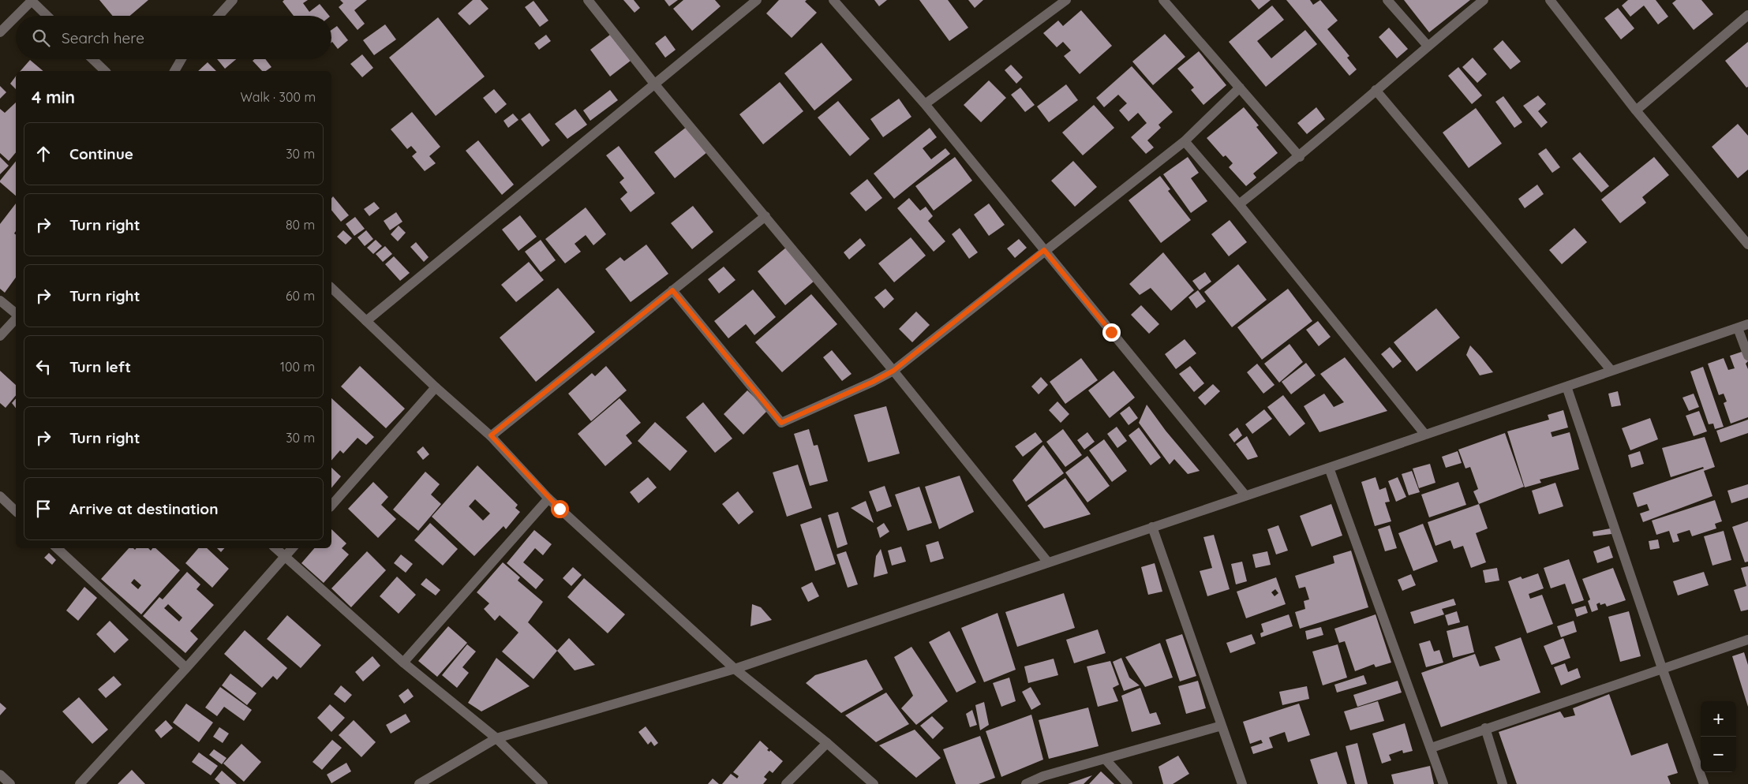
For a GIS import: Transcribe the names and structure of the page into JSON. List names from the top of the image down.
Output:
{
  "page": {
    "search": "Search here",
    "heading": ["4 min", "Walk · 300 m"],
    "list": [
      ["Continue", "30 m"],
      ["Turn right", "80 m"],
      ["Turn right", "60 m"],
      ["Turn left", "100 m"],
      ["Turn right", "30 m"],
      "Arrive at destination"
    ],
    "map_buttons": ["+", "−"]
  }
}
